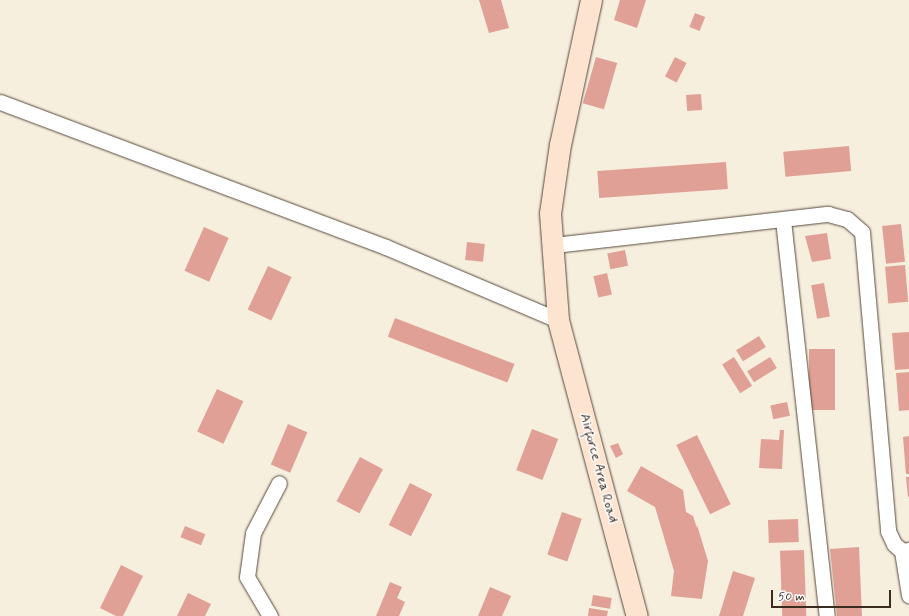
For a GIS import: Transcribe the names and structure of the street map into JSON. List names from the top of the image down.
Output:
{
  "streets": {
    "street": ["Airforce Area Road"]
  },
  "scale_bar": "50 m"
}
